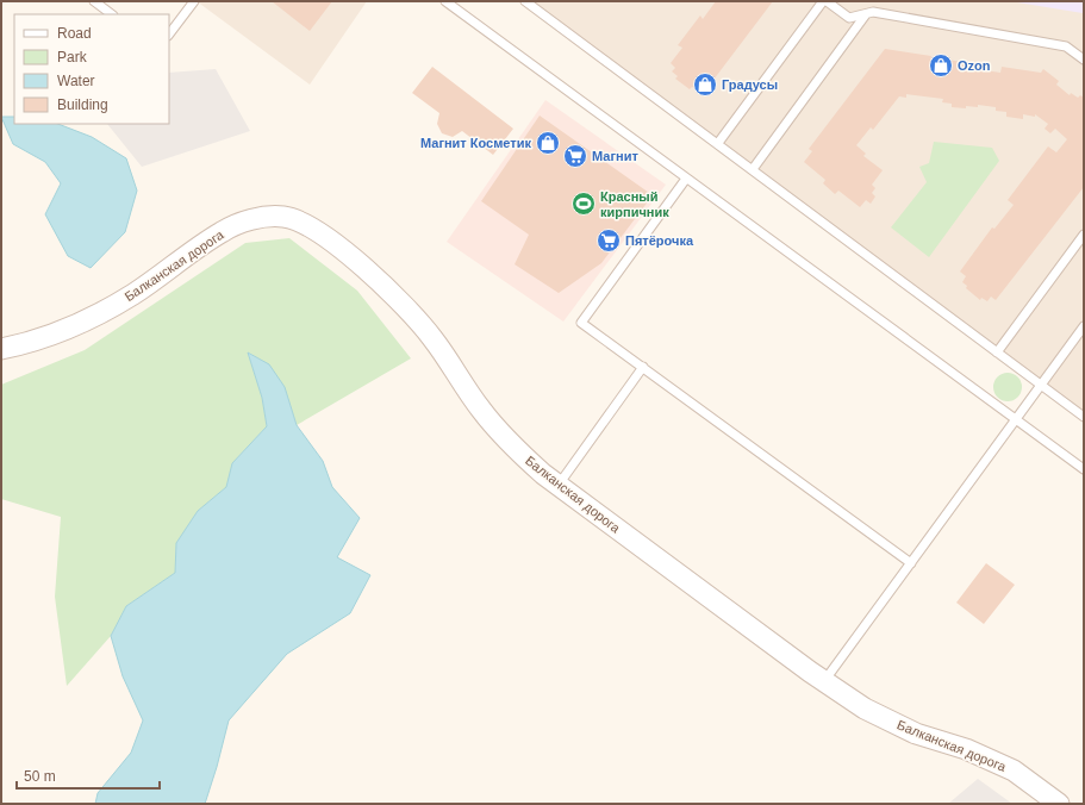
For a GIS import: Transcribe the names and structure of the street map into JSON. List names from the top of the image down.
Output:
{
  "streets": {
    "street": ["Балканская дорога"]
  },
  "places": {
    "shop": ["Ozon", "Градусы", "Магнит Косметик"],
    "supermarket": ["Магнит", "Пятёрочка"],
    "sports": ["Красный кирпичник"]
  },
  "legend": [
    "Road",
    "Park",
    "Water",
    "Building"
  ],
  "scale_bar": "50 m"
}
